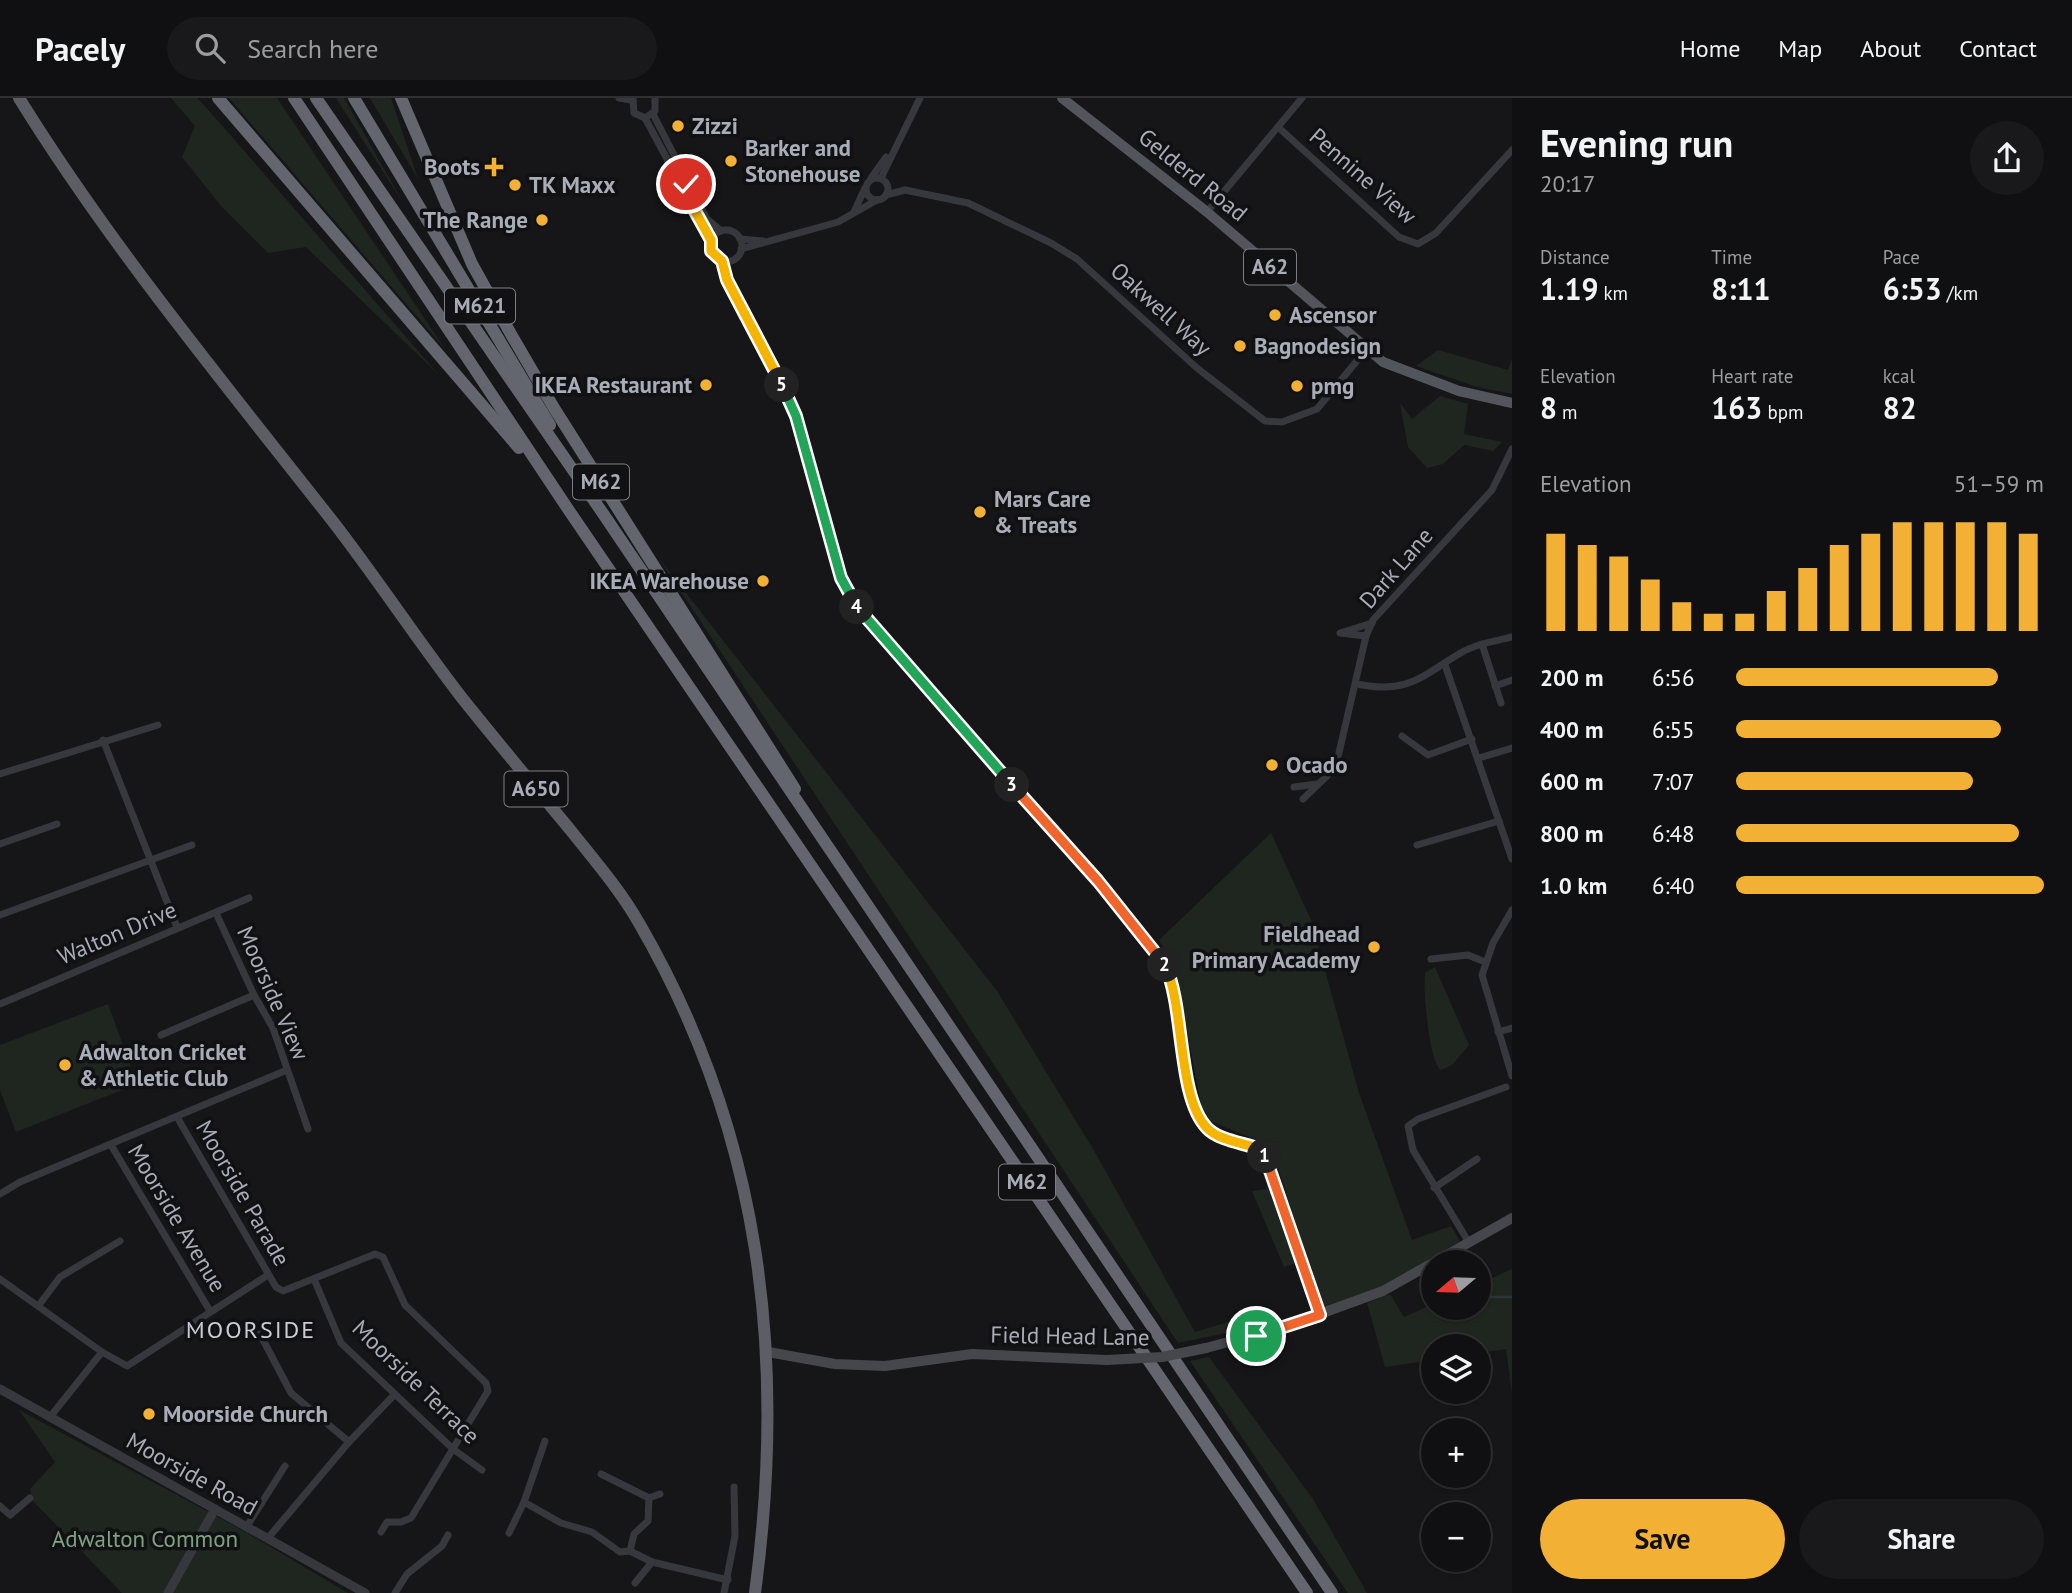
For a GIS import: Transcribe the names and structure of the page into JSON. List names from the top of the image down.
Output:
{
  "streets": {
    "highway": ["M621", "M62", "A650"],
    "main road": ["Gelderd Road", "A62", "Field Head Lane"],
    "street": [
      "Pennine View",
      "Oakwell Way",
      "Dark Lane",
      "Walton Drive",
      "Moorside View",
      "Moorside Parade",
      "Moorside Avenue",
      "Moorside Terrace",
      "Moorside Road"
    ]
  },
  "crossings": [
    ["Gelderd Road", "Oakwell Way"],
    ["M621", "M62"],
    ["A650", "Field Head Lane"],
    ["Walton Drive", "Moorside View"],
    ["Moorside Parade", "Moorside Terrace"]
  ],
  "districts": ["MOORSIDE"],
  "parks": ["Adwalton Common"],
  "places": {
    "other": [
      "Zizzi",
      "Barker and Stonehouse",
      "TK Maxx",
      "The Range",
      "Ascensor",
      "Bagnodesign",
      "IKEA Restaurant",
      "pmg",
      "Mars Care & Treats",
      "IKEA Warehouse",
      "Ocado",
      "Fieldhead Primary Academy",
      "Adwalton Cricket & Athletic Club",
      "Moorside Church"
    ],
    "health": ["Boots"]
  },
  "north": "left",
  "page": {
    "header": "Pacely",
    "search": "Search here",
    "nav": [
      "Home",
      "Map",
      "About",
      "Contact"
    ],
    "heading": ["Evening run", "20:17"],
    "stats": [
      ["Distance", "1.19 km"],
      ["Time", "8:11"],
      ["Pace", "6:53 /km"],
      ["Elevation", "8 m"],
      ["Heart rate", "163 bpm"],
      ["kcal", "82"]
    ],
    "pins": [
      "5",
      "4",
      "3",
      "2",
      "1"
    ],
    "chart": ["Elevation", "51–59 m"],
    "list": [
      {
        "name": "200 m",
        "note": "6:56"
      },
      {
        "name": "400 m",
        "note": "6:55"
      },
      {
        "name": "600 m",
        "note": "7:07"
      },
      {
        "name": "800 m",
        "note": "6:48"
      },
      {
        "name": "1.0 km",
        "note": "6:40"
      }
    ],
    "map_buttons": ["+", "−"],
    "buttons": ["Save", "Share"]
  }
}
